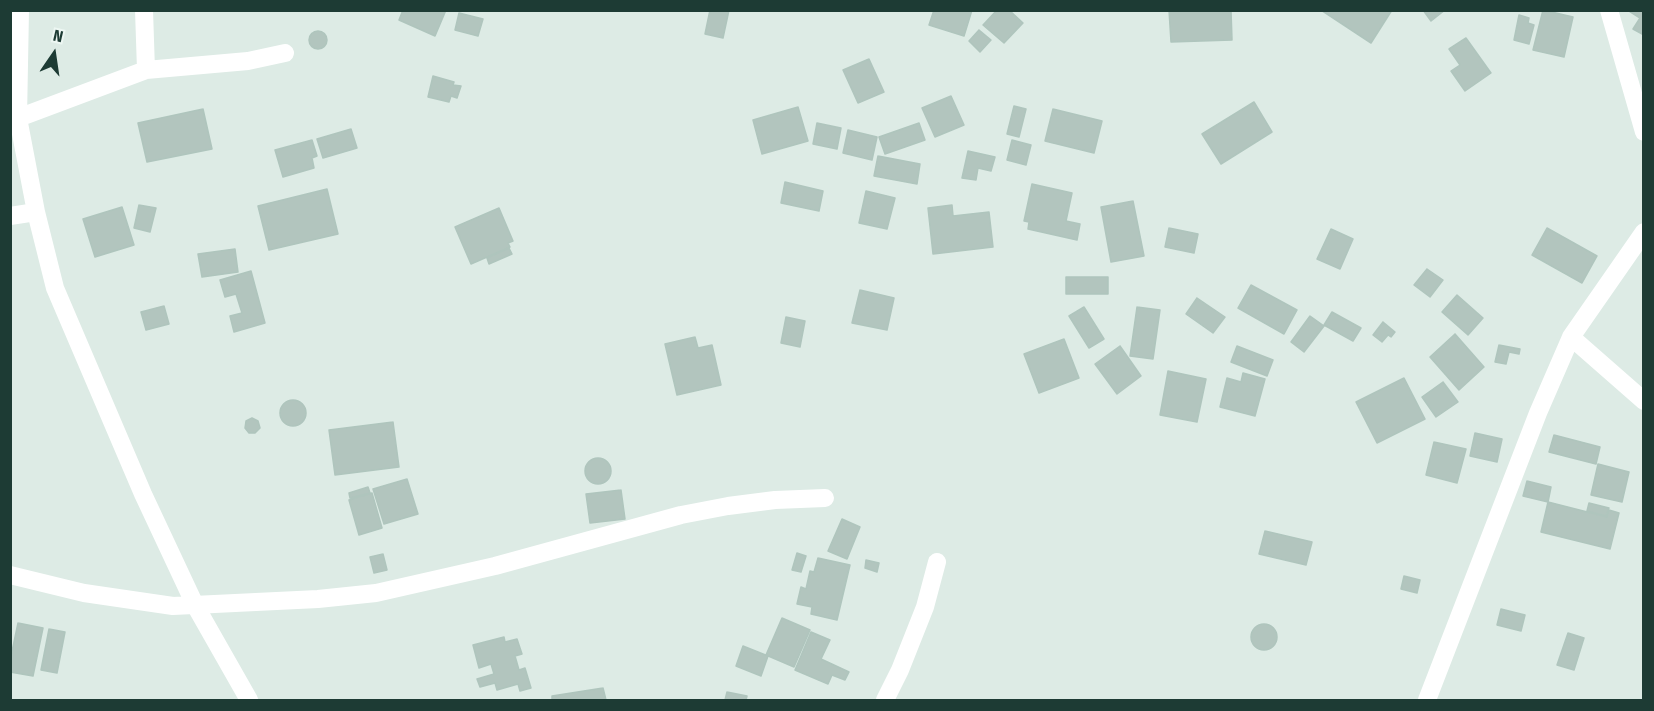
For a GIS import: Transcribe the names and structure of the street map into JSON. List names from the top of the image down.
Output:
{
  "north": "top"
}
